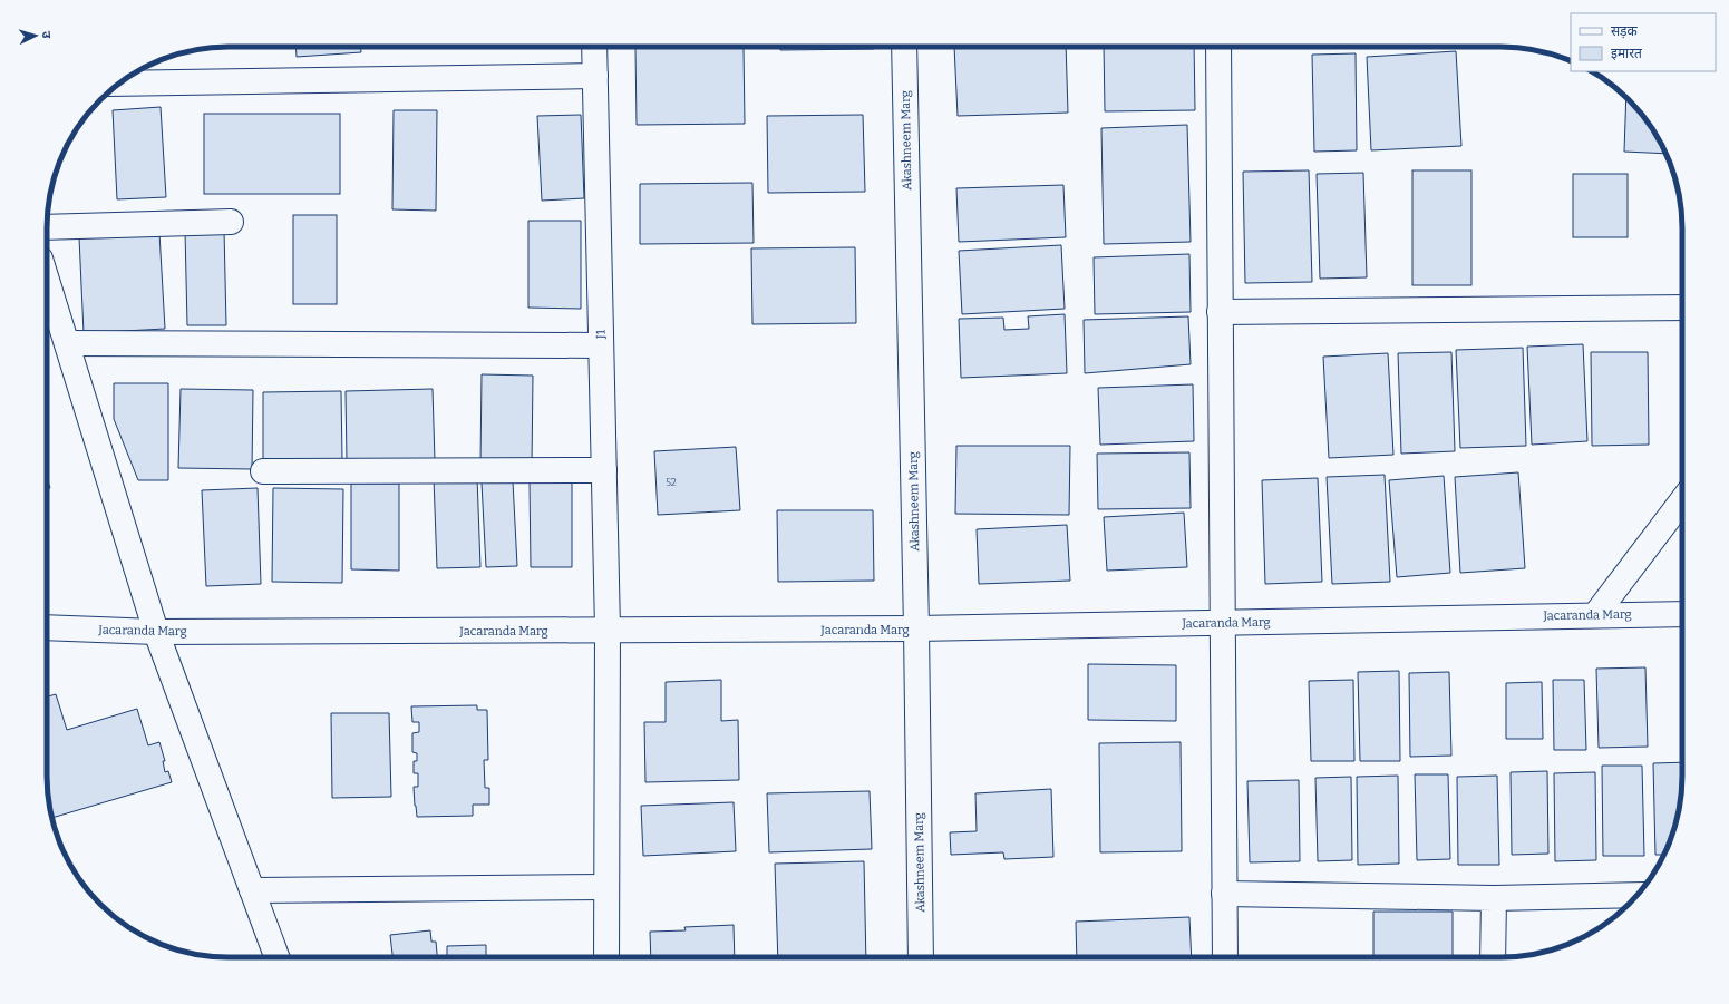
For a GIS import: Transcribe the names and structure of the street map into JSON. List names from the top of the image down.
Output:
{
  "streets": {
    "street": ["Akashneem Marg", "J1", "Jacaranda Marg"]
  },
  "crossings": [
    ["Akashneem Marg", "Jacaranda Marg"],
    ["J1", "Jacaranda Marg"]
  ],
  "house_numbers": ["52"],
  "legend": ["सड़क", "इमारत"],
  "north": "right"
}
